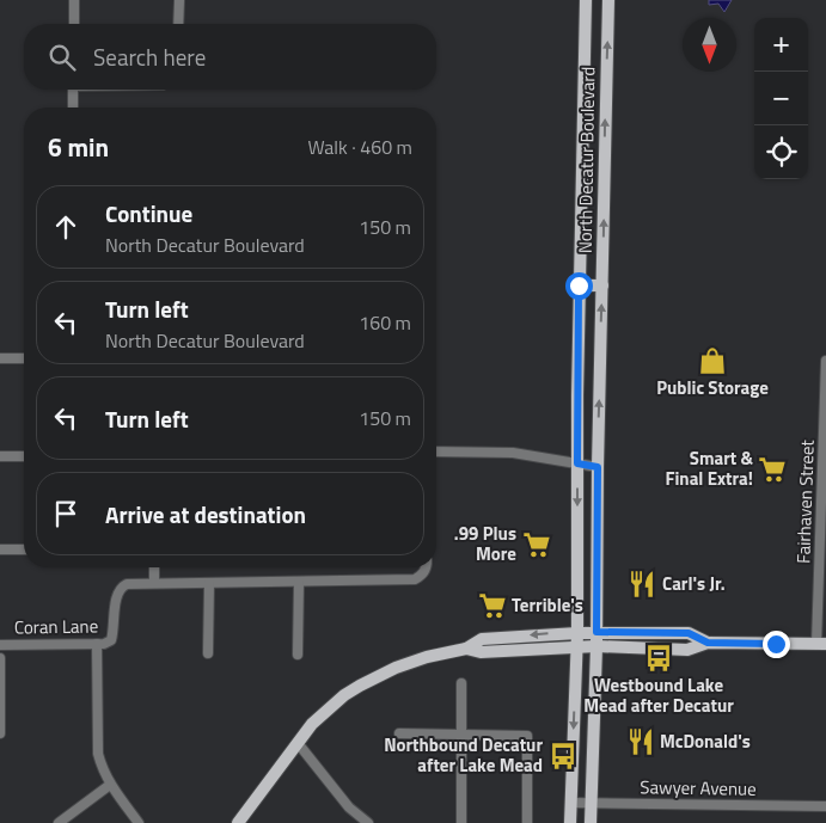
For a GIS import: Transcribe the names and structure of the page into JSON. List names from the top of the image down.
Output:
{
  "streets": {
    "main road": ["North Decatur Boulevard"],
    "street": ["Fairhaven Street", "Coran Lane", "Sawyer Avenue"]
  },
  "crossings": [
    ["North Decatur Boulevard", "Sawyer Avenue"]
  ],
  "places": {
    "shop": ["Public Storage"],
    "supermarket": ["Smart & Final Extra!", ".99 Plus More", "Terrible's"],
    "restaurant": ["Carl's Jr.", "McDonald's"],
    "bus stop": ["Westbound Lake Mead after Decatur", "Northbound Decatur after Lake Mead"]
  },
  "north": "bottom",
  "page": {
    "map_buttons": ["+", "−"],
    "search": "Search here",
    "heading": ["6 min", "Walk · 460 m"],
    "list": [
      ["Continue", "North Decatur Boulevard", "150 m"],
      ["Turn left", "North Decatur Boulevard", "160 m"],
      ["Turn left", "150 m"],
      "Arrive at destination"
    ]
  }
}
